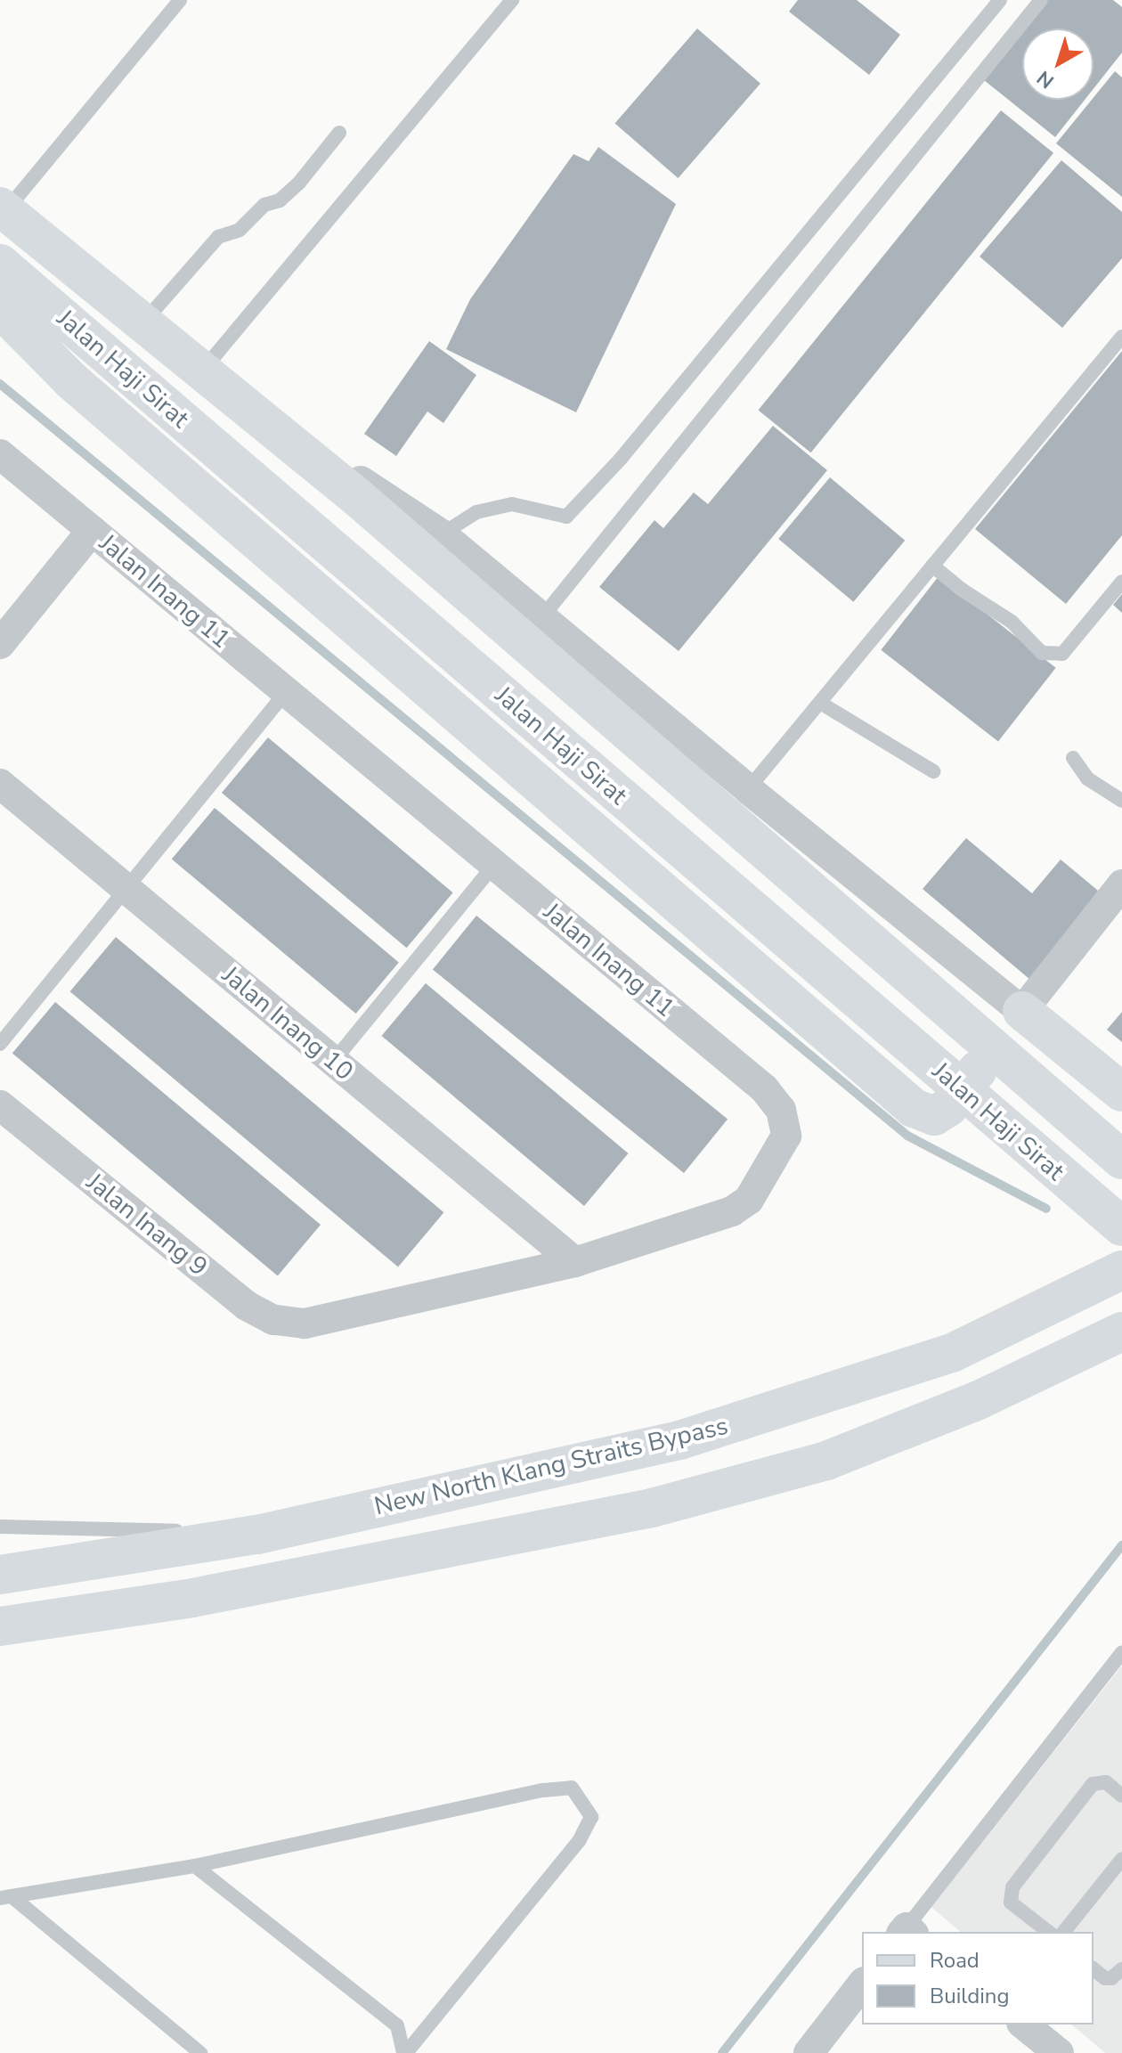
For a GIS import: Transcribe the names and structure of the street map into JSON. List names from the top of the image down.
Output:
{
  "streets": {
    "main road": ["Jalan Haji Sirat", "New North Klang Straits Bypass"],
    "street": ["Jalan Inang 11", "Jalan Inang 10", "Jalan Inang 9"]
  },
  "crossings": [
    ["Jalan Inang 11", "Jalan Inang 10"],
    ["Jalan Inang 11", "Jalan Inang 9"]
  ],
  "legend": ["Road", "Building"],
  "north": "bottom left"
}
